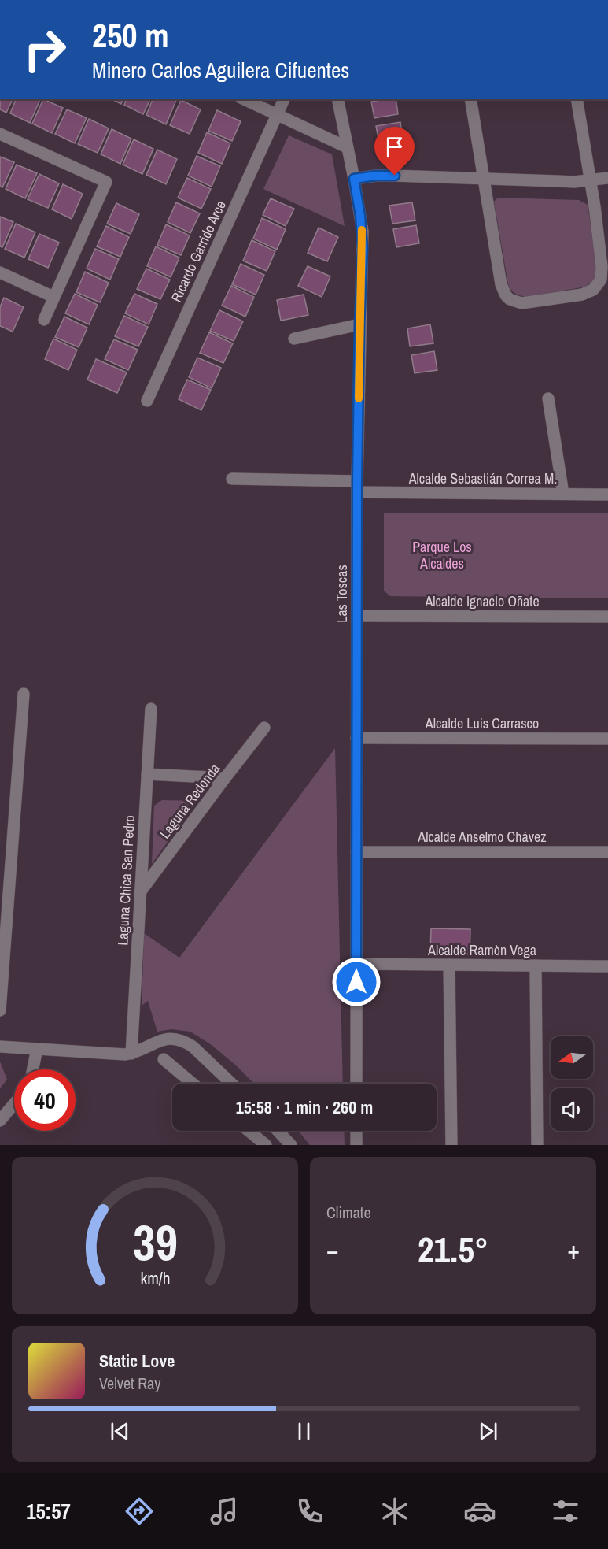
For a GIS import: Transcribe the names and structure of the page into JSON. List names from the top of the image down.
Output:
{
  "streets": {
    "street": [
      "Ricardo Garrido Arce",
      "Alcalde Sebastián Correa M.",
      "Las Toscas",
      "Alcalde Ignacio Oñate",
      "Alcalde Luis Carrasco",
      "Laguna Redonda",
      "Alcalde Anselmo Chávez",
      "Laguna Chica San Pedro",
      "Alcalde Ramòn Vega"
    ]
  },
  "crossings": [
    ["Alcalde Sebastián Correa M.", "Las Toscas"],
    ["Las Toscas", "Alcalde Ignacio Oñate"],
    ["Las Toscas", "Alcalde Luis Carrasco"],
    ["Las Toscas", "Alcalde Anselmo Chávez"],
    ["Las Toscas", "Alcalde Ramòn Vega"],
    ["Laguna Redonda", "Laguna Chica San Pedro"]
  ],
  "parks": ["Parque Los Alcaldes"],
  "north": "left",
  "page": {
    "turn": ["250 m", "Minero Carlos Aguilera Cifuentes"],
    "limit": "40",
    "trip": "15:58 · 1 min · 260 m",
    "tile": "Climate",
    "heat": ["−", "21.5°", "+"],
    "song": ["Static Love", "Velvet Ray"],
    "tabs": "15:57",
    "gauge": ["39", "km/h"]
  }
}
